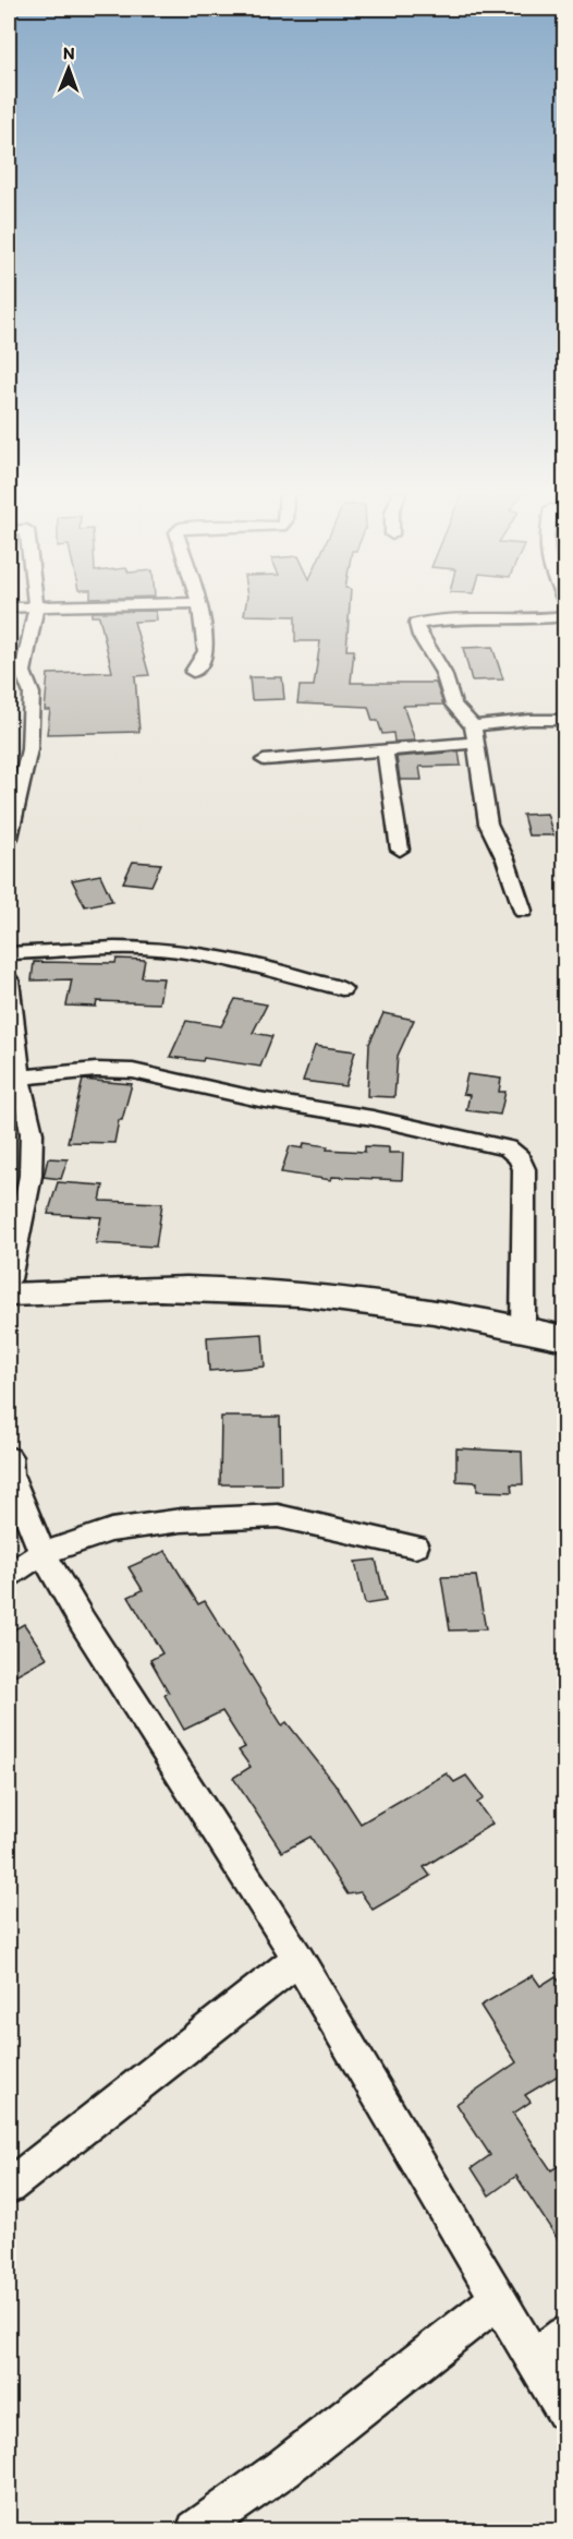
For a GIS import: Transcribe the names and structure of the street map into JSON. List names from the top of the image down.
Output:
{
  "north": "top"
}
